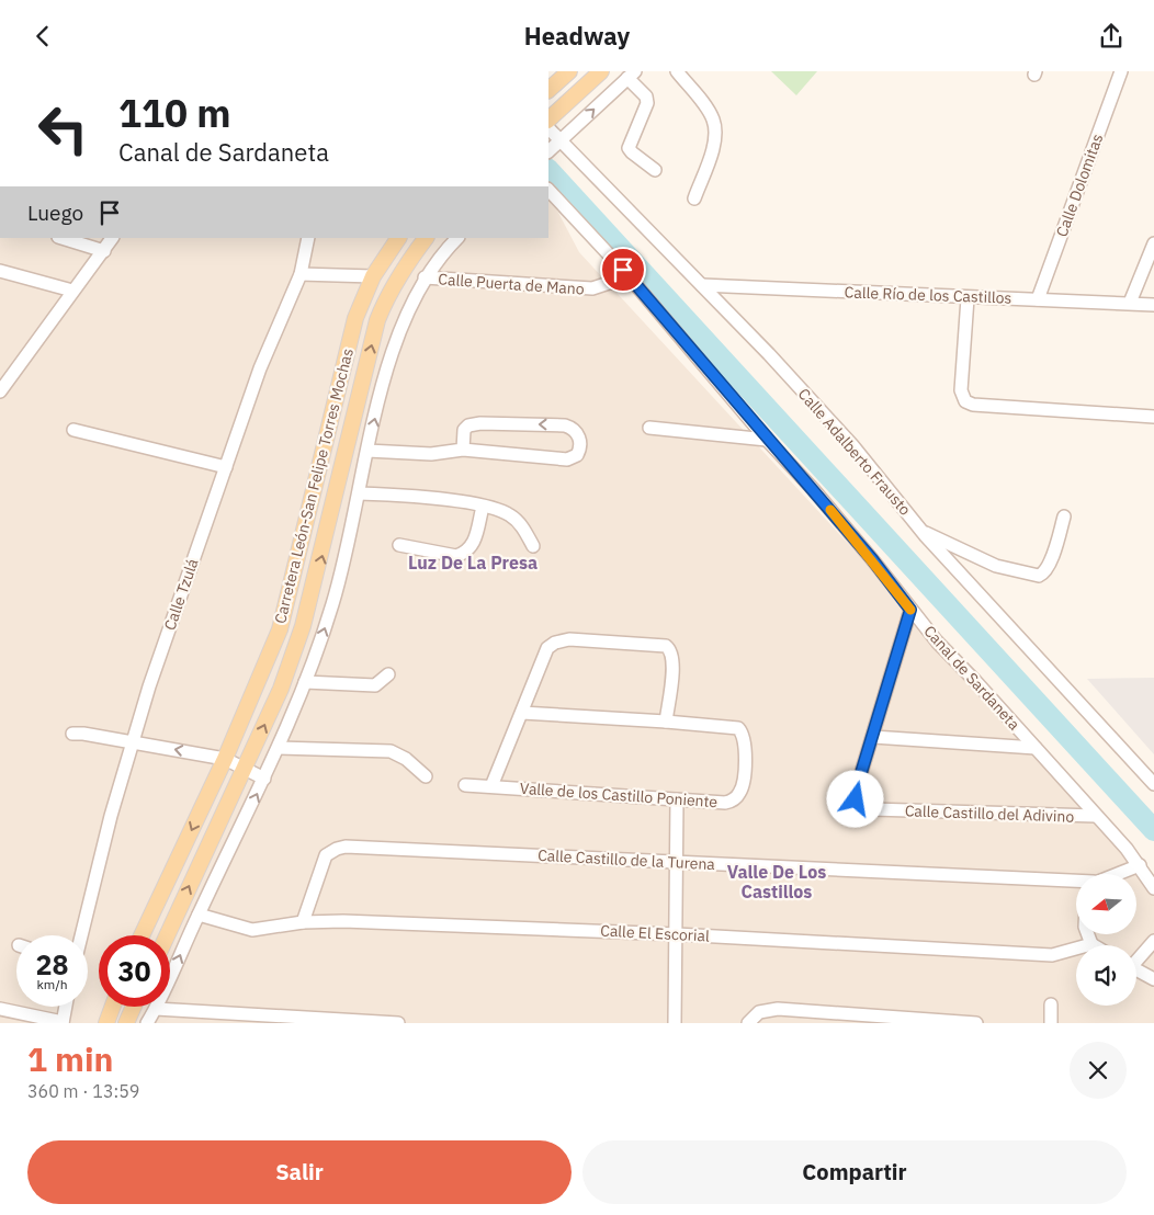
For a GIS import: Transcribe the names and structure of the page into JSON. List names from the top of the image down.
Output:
{
  "streets": {
    "main road": ["Carretera León-San Felipe Torres Mochas"],
    "street": [
      "Calle Dolomitas",
      "Calle Puerta de Mano",
      "Calle Río de los Castillos",
      "Calle Adalberto Frausto",
      "Calle Tzulá",
      "Canal de Sardaneta",
      "Valle de los Castillo Poniente",
      "Calle Castillo del Adivino",
      "Calle Castillo de la Turena",
      "Calle El Escorial"
    ]
  },
  "crossings": [
    ["Calle Dolomitas", "Calle Río de los Castillos"],
    ["Calle Puerta de Mano", "Canal de Sardaneta"],
    ["Calle Río de los Castillos", "Calle Adalberto Frausto"],
    ["Canal de Sardaneta", "Calle Castillo del Adivino"],
    ["Calle Castillo de la Turena", "Calle El Escorial"]
  ],
  "districts": ["Luz De La Presa", "Valle De Los Castillos"],
  "north": "left",
  "page": {
    "header": "Headway",
    "turn": ["110 m", "Canal de Sardaneta"],
    "then": "Luego",
    "speed": "28 km/h",
    "limit": "30",
    "heading": ["1 min", "360 m · 13:59"],
    "buttons": ["Salir", "Compartir"]
  }
}
